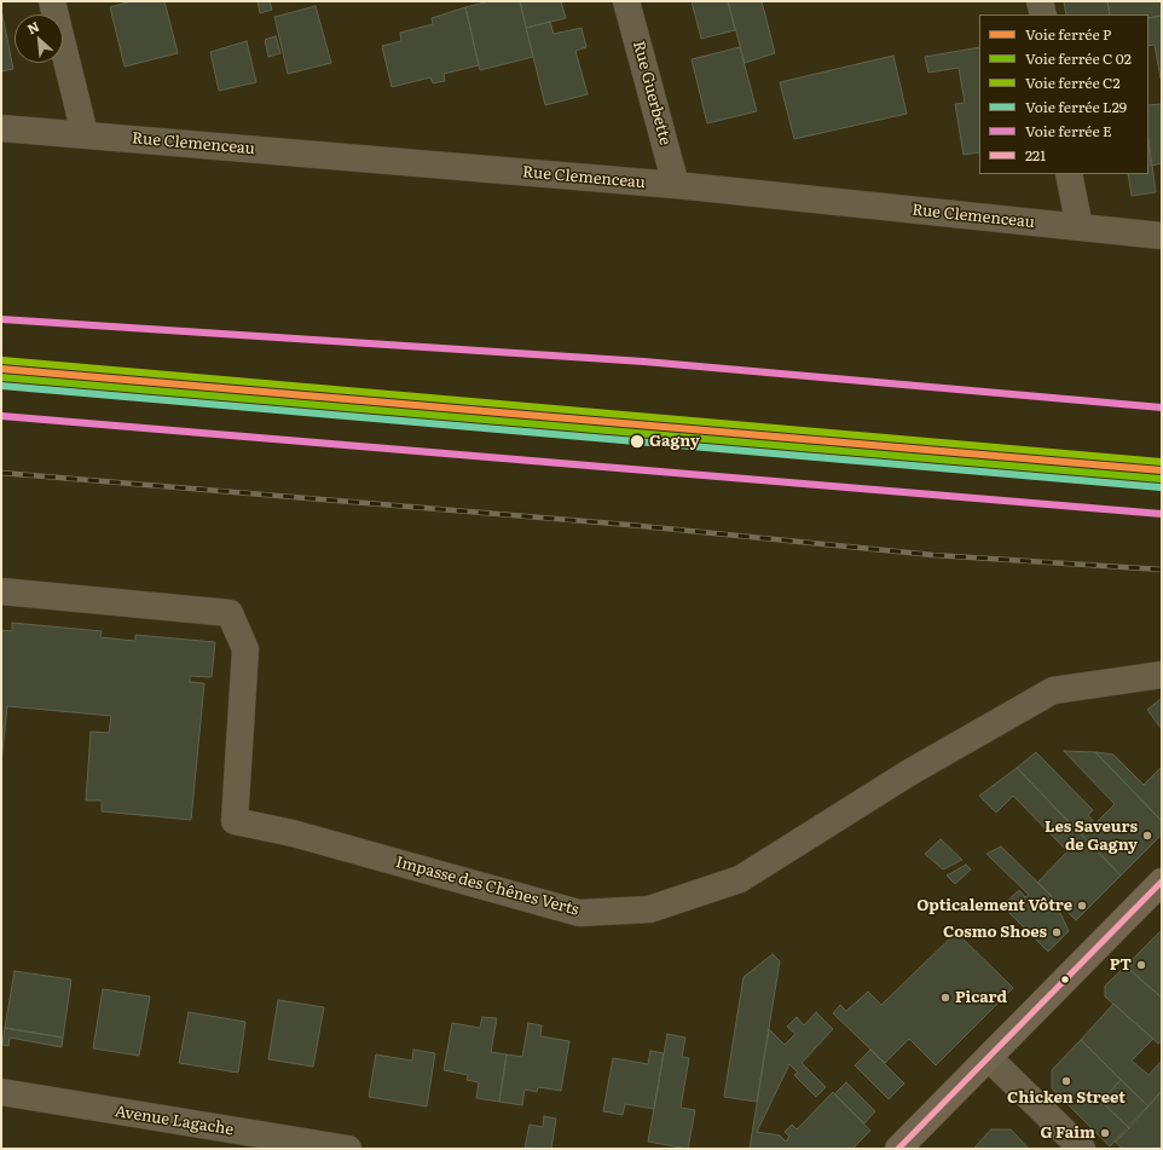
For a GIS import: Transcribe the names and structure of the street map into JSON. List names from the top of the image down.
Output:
{
  "streets": {
    "street": [
      "Rue Guerbette",
      "Rue Clemenceau",
      "Impasse des Chênes Verts",
      "Avenue Lagache"
    ]
  },
  "crossings": [
    ["Rue Guerbette", "Rue Clemenceau"]
  ],
  "places": [
    "Gagny",
    "Les Saveurs de Gagny",
    "Opticalement Vôtre",
    "Cosmo Shoes",
    "PT",
    "Picard",
    "Chicken Street",
    "G Faim"
  ],
  "lines": [
    "rail line E",
    "rail line C2",
    "rail line P",
    "rail line L29",
    "transit line 221"
  ],
  "legend": [
    "Voie ferrée P",
    "Voie ferrée C 02",
    "Voie ferrée C2",
    "Voie ferrée L29",
    "Voie ferrée E",
    "221"
  ],
  "north": "top left"
}
